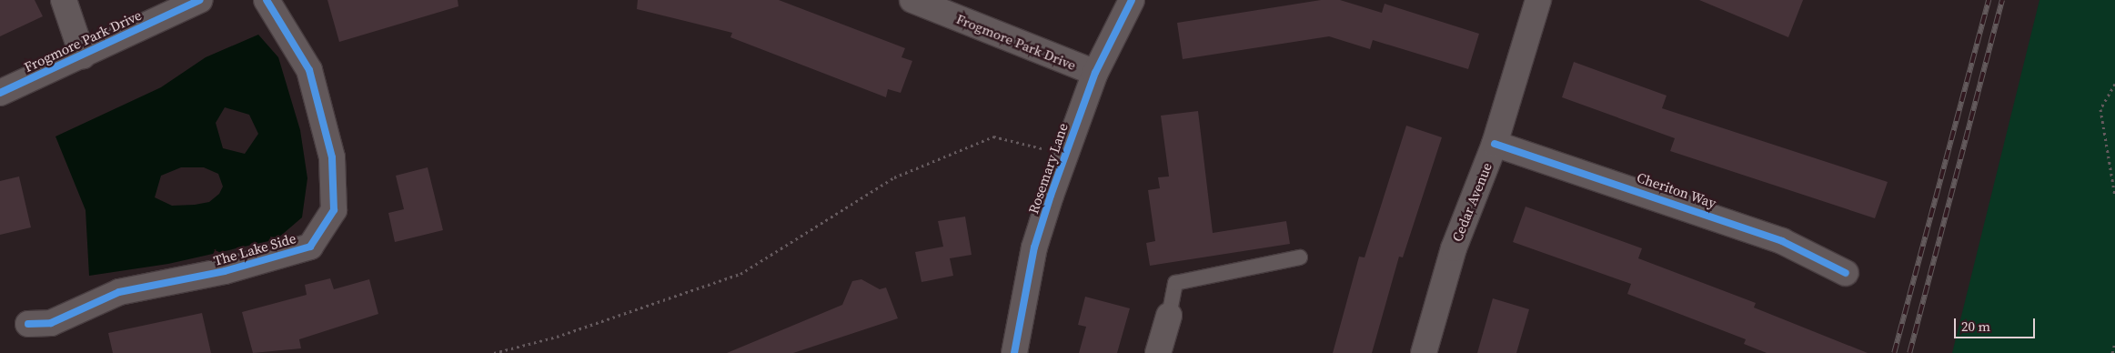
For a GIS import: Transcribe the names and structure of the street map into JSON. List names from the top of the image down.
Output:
{
  "streets": {
    "street": [
      "Frogmore Park Drive",
      "Rosemary Lane",
      "Cheriton Way",
      "Cedar Avenue",
      "The Lake Side"
    ]
  },
  "crossings": [
    ["Frogmore Park Drive", "Rosemary Lane"],
    ["Cheriton Way", "Cedar Avenue"]
  ],
  "scale_bar": "20 m"
}
